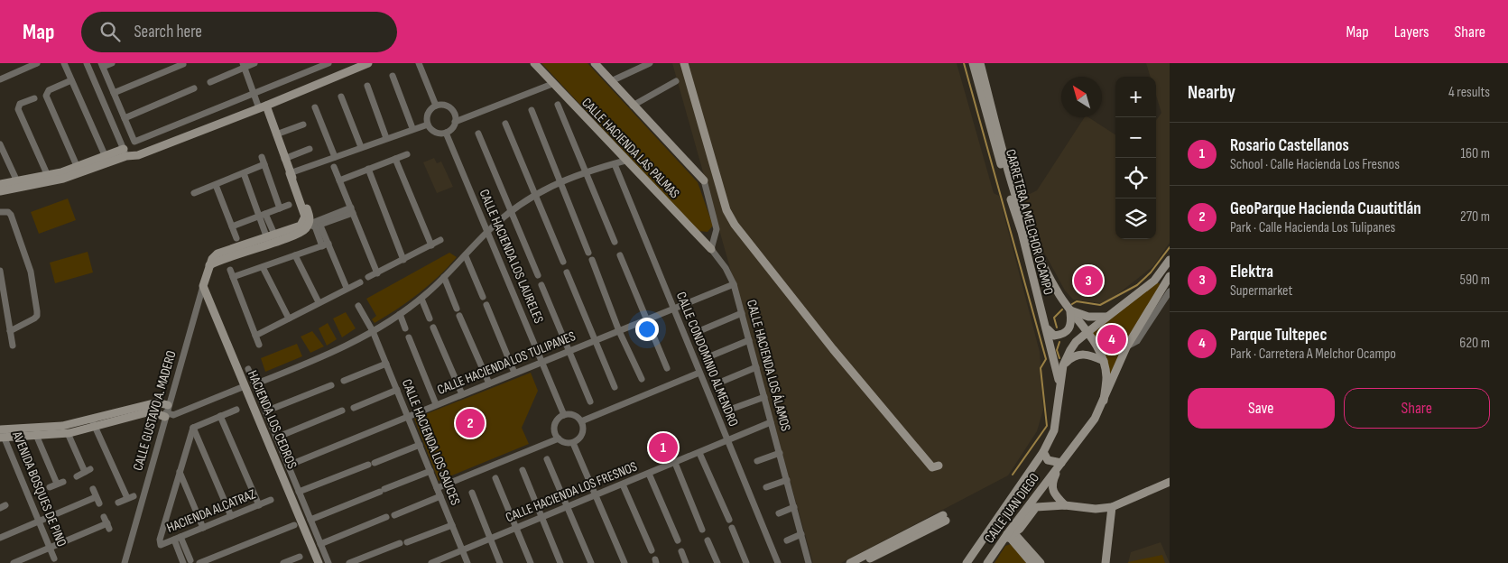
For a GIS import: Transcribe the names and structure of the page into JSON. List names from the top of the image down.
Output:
{
  "streets": {
    "main road": [
      "CALLE HACIENDA LAS PALMAS",
      "CARRETERA A MELCHOR OCAMPO",
      "CALLE GUSTAVO A. MADERO",
      "HACIENDA LOS CEDROS",
      "CALLE JUAN DIEGO"
    ],
    "street": [
      "CALLE HACIENDA LOS LAURELES",
      "CALLE CONDOMINIO ALMENDRO",
      "CALLE HACIENDA LOS TULIPANES",
      "CALLE HACIENDA LOS ÁLAMOS",
      "CALLE HACIENDA LOS SAUCES",
      "AVENIDA BOSQUES DE PINO",
      "CALLE HACIENDA LOS FRESNOS",
      "HACIENDA ALCATRAZ"
    ]
  },
  "crossings": [
    ["CALLE HACIENDA LAS PALMAS", "CALLE HACIENDA LOS ÁLAMOS"],
    ["CARRETERA A MELCHOR OCAMPO", "CALLE JUAN DIEGO"],
    ["CALLE HACIENDA LOS LAURELES", "CALLE HACIENDA LOS TULIPANES"],
    ["CALLE CONDOMINIO ALMENDRO", "CALLE HACIENDA LOS TULIPANES"],
    ["CALLE CONDOMINIO ALMENDRO", "CALLE HACIENDA LOS FRESNOS"],
    ["CALLE HACIENDA LOS TULIPANES", "CALLE HACIENDA LOS ÁLAMOS"],
    ["CALLE HACIENDA LOS TULIPANES", "CALLE HACIENDA LOS SAUCES"],
    ["CALLE HACIENDA LOS ÁLAMOS", "CALLE HACIENDA LOS FRESNOS"],
    ["CALLE GUSTAVO A. MADERO", "HACIENDA LOS CEDROS"],
    ["CALLE HACIENDA LOS SAUCES", "CALLE HACIENDA LOS FRESNOS"]
  ],
  "north": "top left",
  "page": {
    "header": "Map",
    "search": "Search here",
    "nav": ["Map", "Layers", "Share"],
    "heading": ["Nearby", "4 results"],
    "map_buttons": ["+", "−"],
    "list": [
      {
        "mark": "1",
        "name": "Rosario Castellanos",
        "note": "School · Calle Hacienda Los Fresnos",
        "value": "160 m"
      },
      {
        "mark": "2",
        "name": "GeoParque Hacienda Cuautitlán",
        "note": "Park · Calle Hacienda Los Tulipanes",
        "value": "270 m"
      },
      {
        "mark": "3",
        "name": "Elektra",
        "note": "Supermarket",
        "value": "590 m"
      },
      {
        "mark": "4",
        "name": "Parque Tultepec",
        "note": "Park · Carretera A Melchor Ocampo",
        "value": "620 m"
      }
    ],
    "pins": [
      "3",
      "4",
      "2",
      "1"
    ],
    "buttons": ["Save", "Share"]
  }
}
